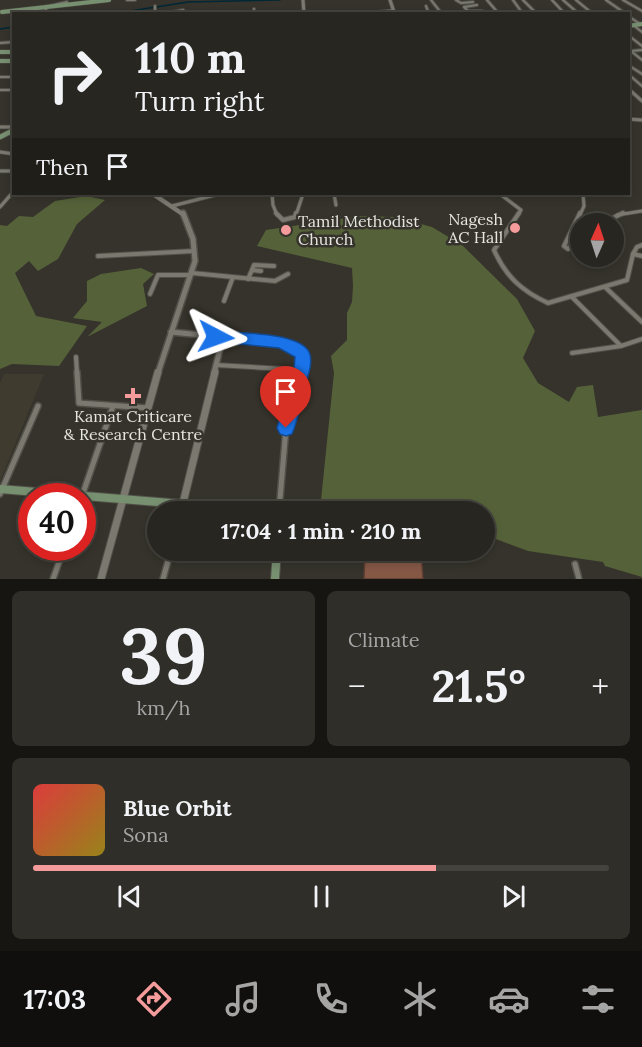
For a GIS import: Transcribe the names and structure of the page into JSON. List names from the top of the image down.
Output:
{
  "places": {
    "other": ["Nagesh AC Hall", "Tamil Methodist Church"],
    "health": ["Kamat Criticare & Research Centre"]
  },
  "north": "top",
  "page": {
    "turn": ["110 m", "Turn right"],
    "then": "Then",
    "limit": "40",
    "trip": "17:04 · 1 min · 210 m",
    "tile": [
      ["39", "km/h"],
      "Climate"
    ],
    "heat": ["−", "21.5°", "+"],
    "song": ["Blue Orbit", "Sona"],
    "tabs": "17:03"
  }
}
